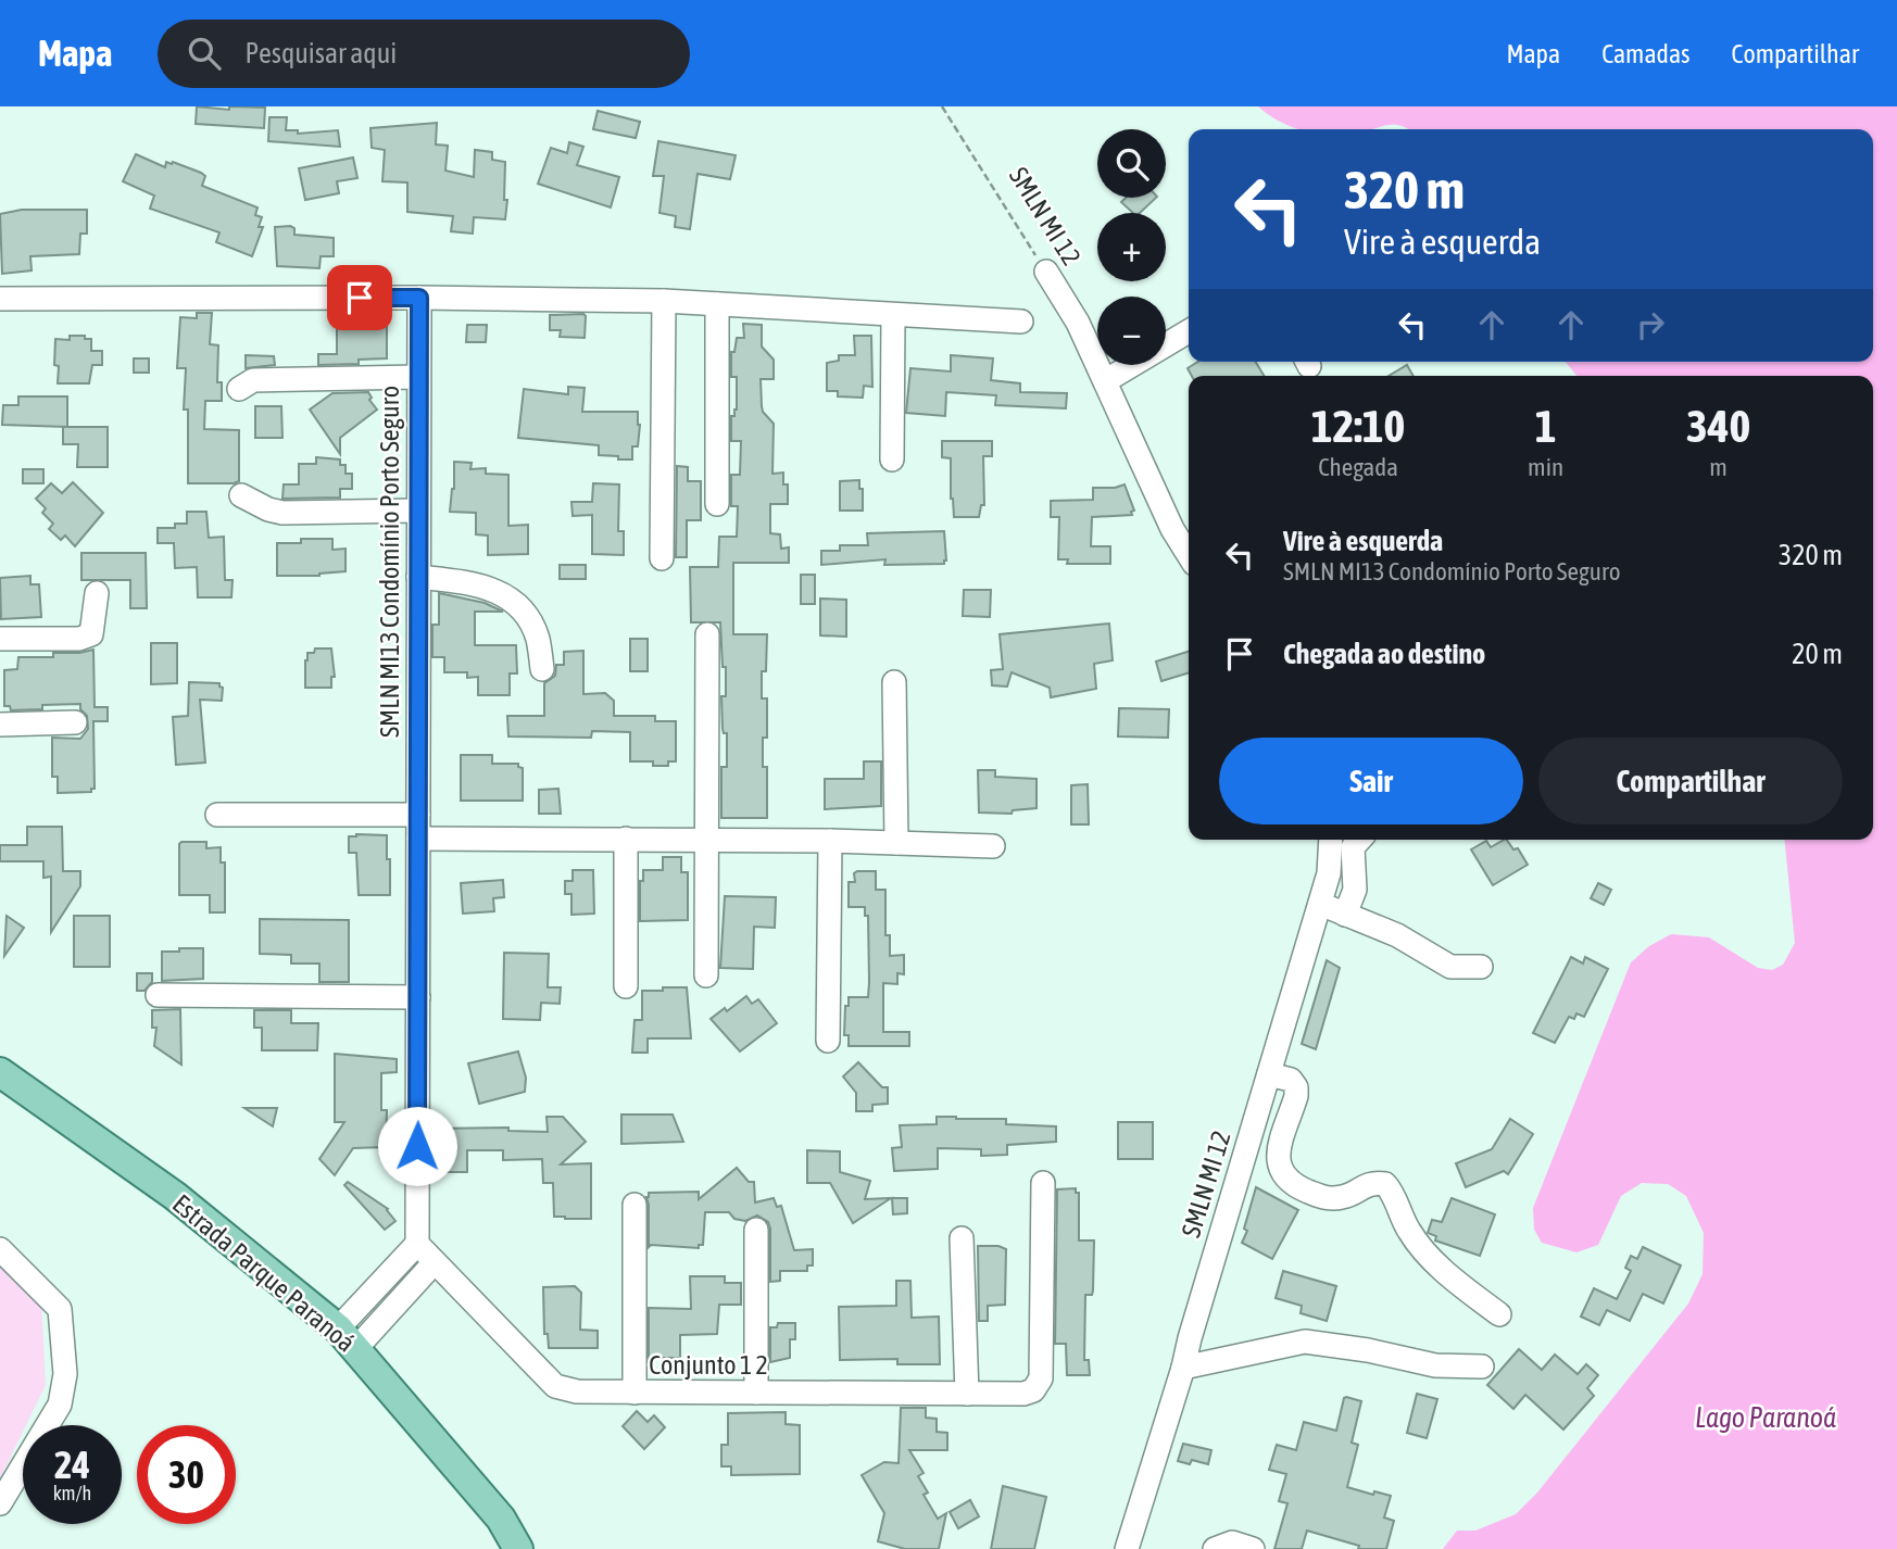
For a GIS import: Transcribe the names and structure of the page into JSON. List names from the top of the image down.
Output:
{
  "streets": {
    "main road": ["Estrada Parque Paranoá"],
    "street": ["SMLN MI 12", "SMLN MI13 Condomínio Porto Seguro", "Conjunto 1 2"]
  },
  "water": ["Lago Paranoá"],
  "page": {
    "header": "Mapa",
    "search": "Pesquisar aqui",
    "nav": ["Mapa", "Camadas", "Compartilhar"],
    "map_buttons": ["+", "−"],
    "turn": ["320 m", "Vire à esquerda"],
    "eta": [
      "12:10",
      "Chegada",
      "1",
      "min",
      "340",
      "m"
    ],
    "list": [
      {
        "name": "Vire à esquerda",
        "note": "SMLN MI13 Condomínio Porto Seguro",
        "value": "320 m"
      },
      {
        "name": "Chegada ao destino",
        "value": "20 m"
      }
    ],
    "buttons": ["Sair", "Compartilhar"],
    "speed": "24 km/h",
    "limit": "30"
  }
}
